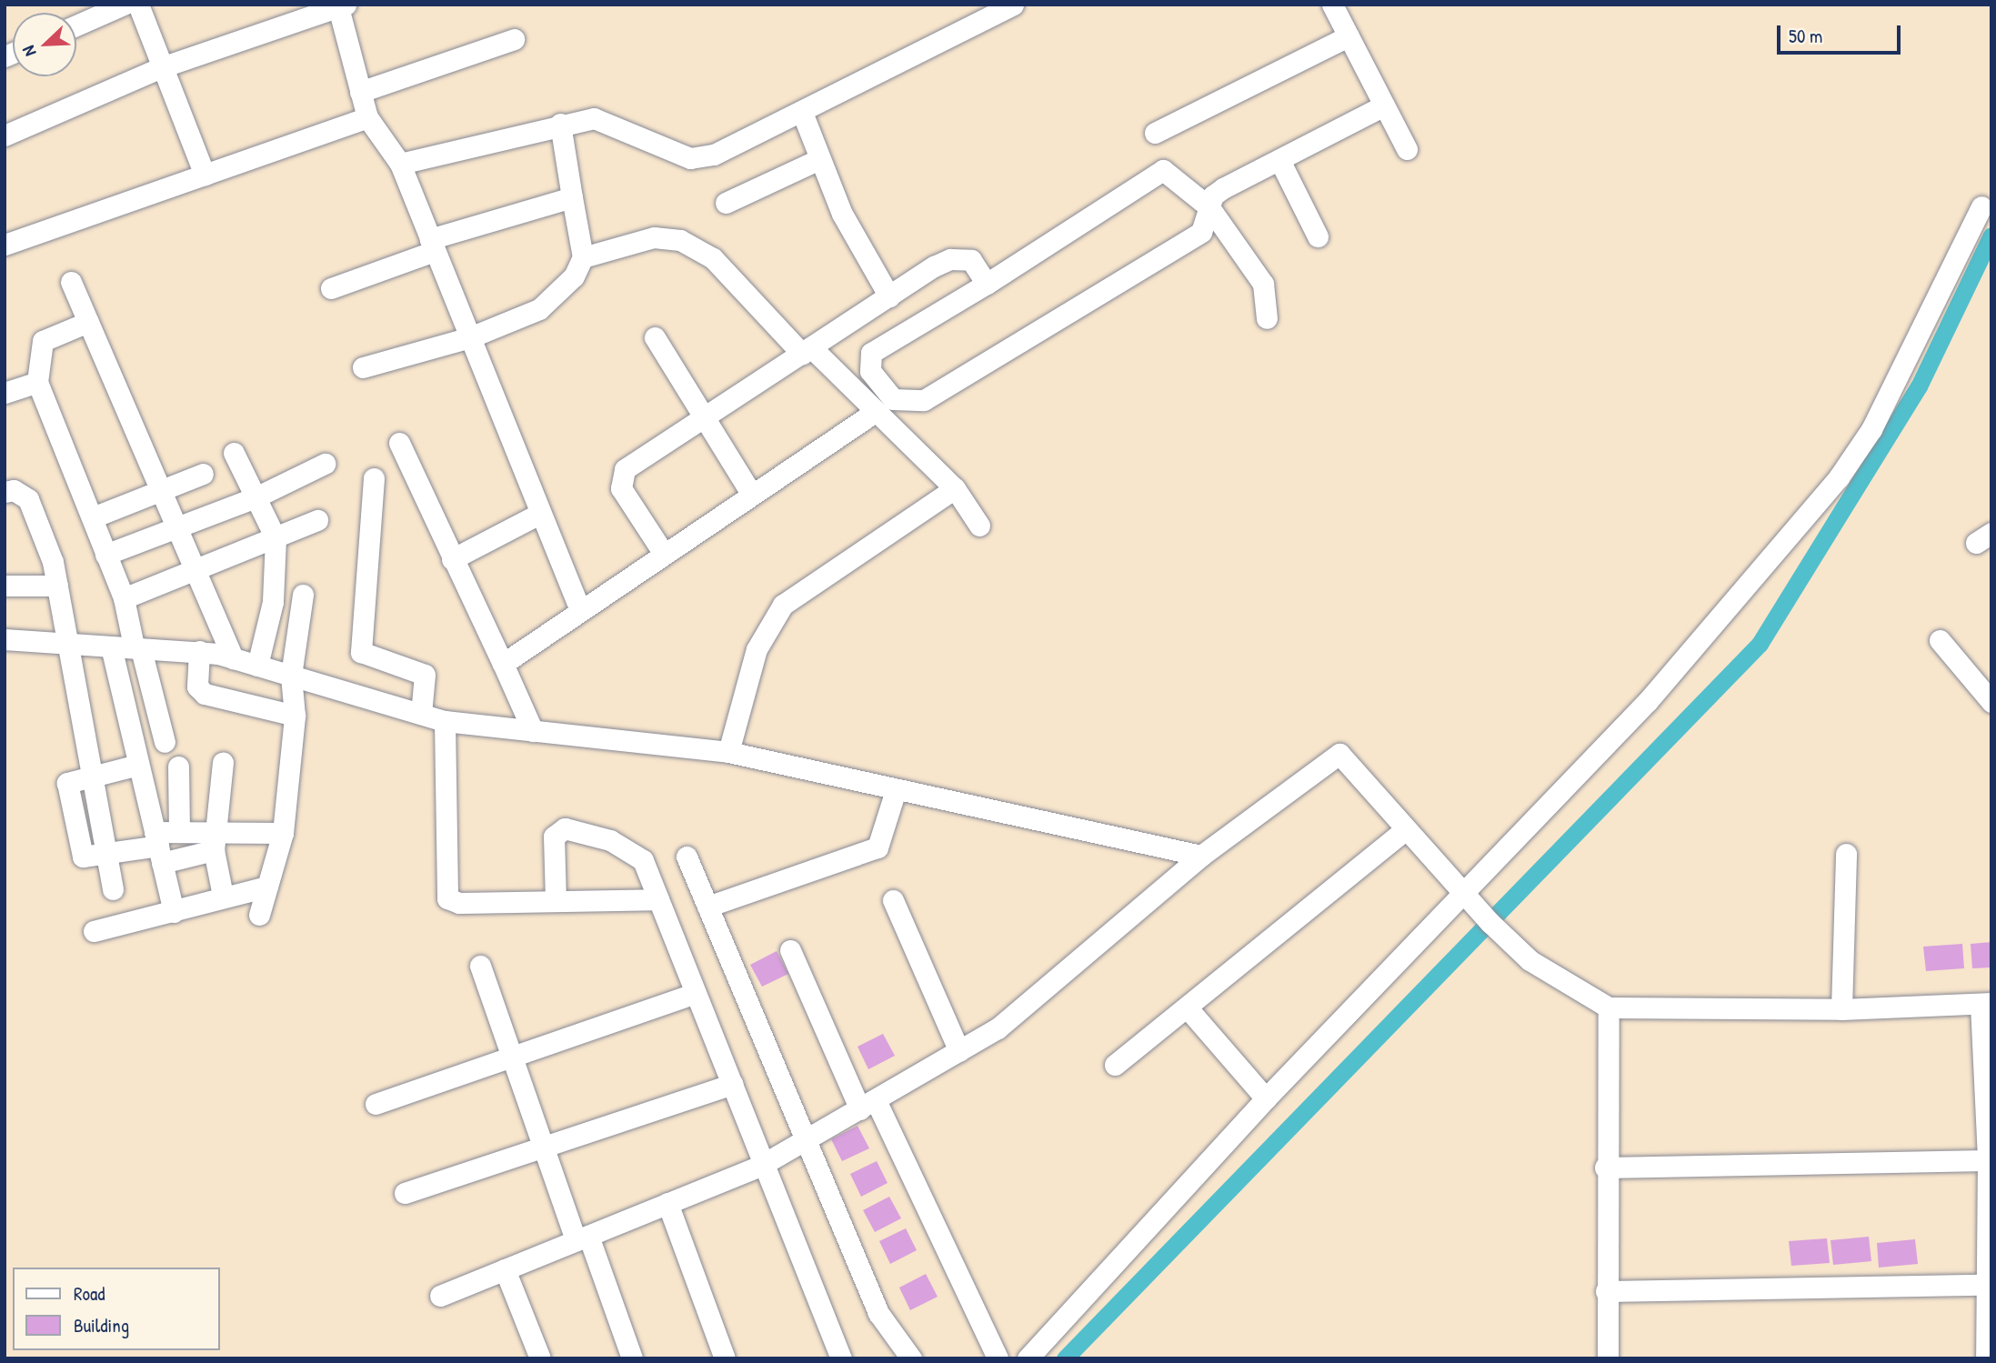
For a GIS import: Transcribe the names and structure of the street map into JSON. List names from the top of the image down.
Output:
{
  "legend": ["Road", "Building"],
  "scale_bar": "50 m",
  "north": "bottom left"
}
